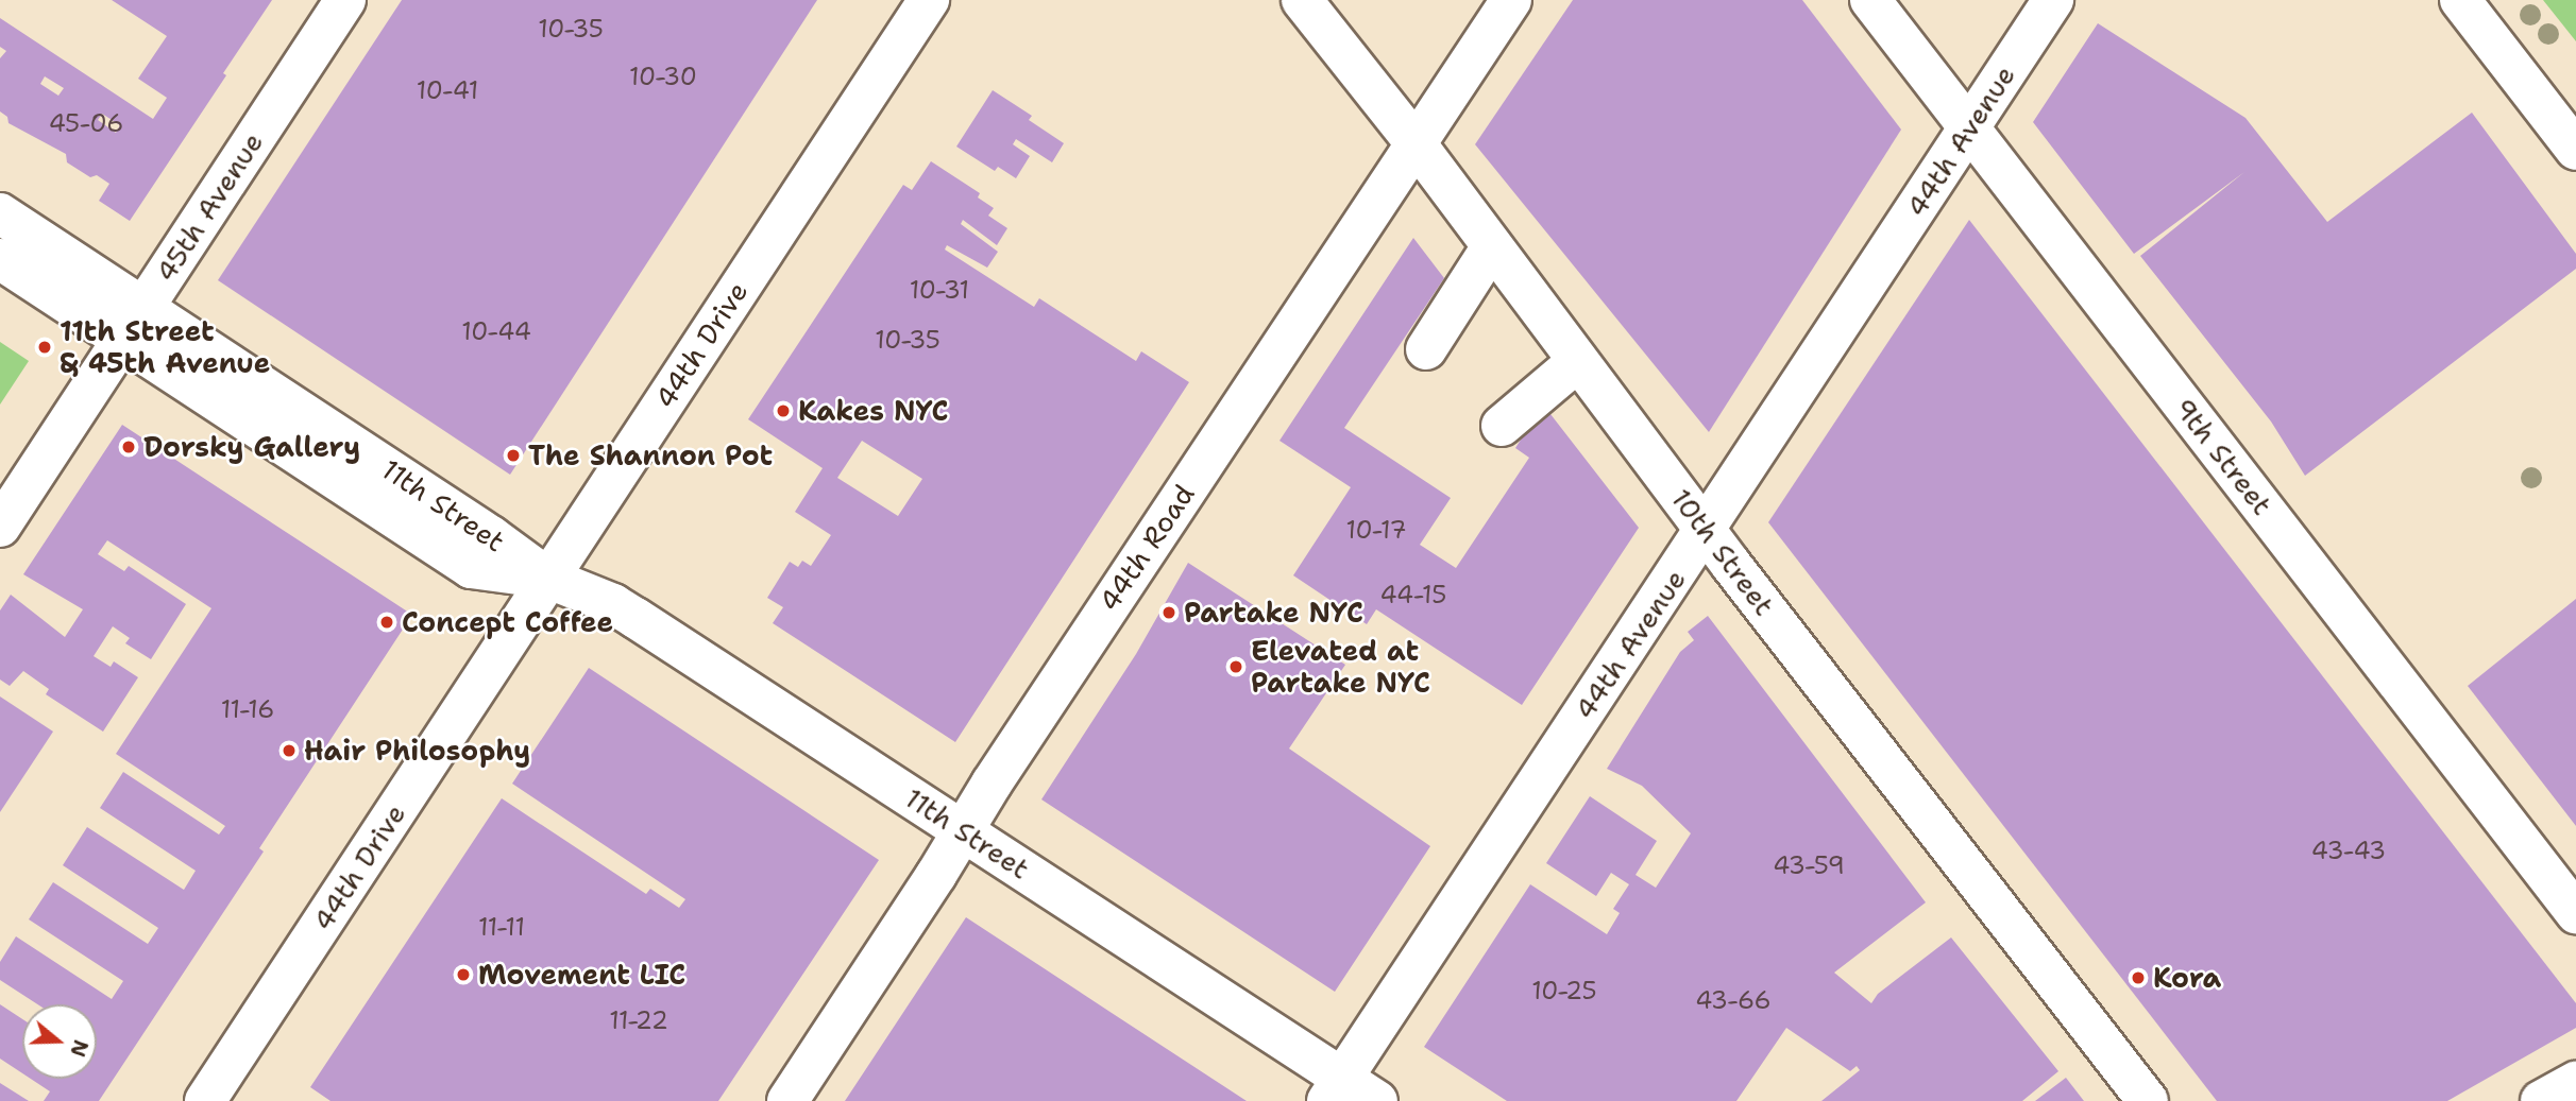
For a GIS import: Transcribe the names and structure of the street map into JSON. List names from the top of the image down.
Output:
{
  "streets": {
    "street": [
      "44th Avenue",
      "45th Avenue",
      "44th Drive",
      "9th Street",
      "11th Street",
      "44th Road",
      "10th Street"
    ]
  },
  "crossings": [
    ["44th Avenue", "9th Street"],
    ["44th Avenue", "11th Street"],
    ["44th Avenue", "10th Street"],
    ["45th Avenue", "11th Street"],
    ["44th Drive", "11th Street"],
    ["11th Street", "44th Road"],
    ["44th Road", "10th Street"]
  ],
  "places": [
    "11th Street & 45th Avenue",
    "Kakes NYC",
    "Dorsky Gallery",
    "The Shannon Pot",
    "Partake NYC",
    "Concept Coffee",
    "Elevated at Partake NYC",
    "Hair Philosophy",
    "Movement LIC",
    "Kora"
  ],
  "house_numbers": [
    "10-35",
    "10-30",
    "10-41",
    "45-06",
    "10-31",
    "10-44",
    "10-35",
    "10-17",
    "44-15",
    "11-16",
    "43-43",
    "43-59",
    "11-11",
    "10-25",
    "43-66",
    "11-22"
  ],
  "north": "right"
}
